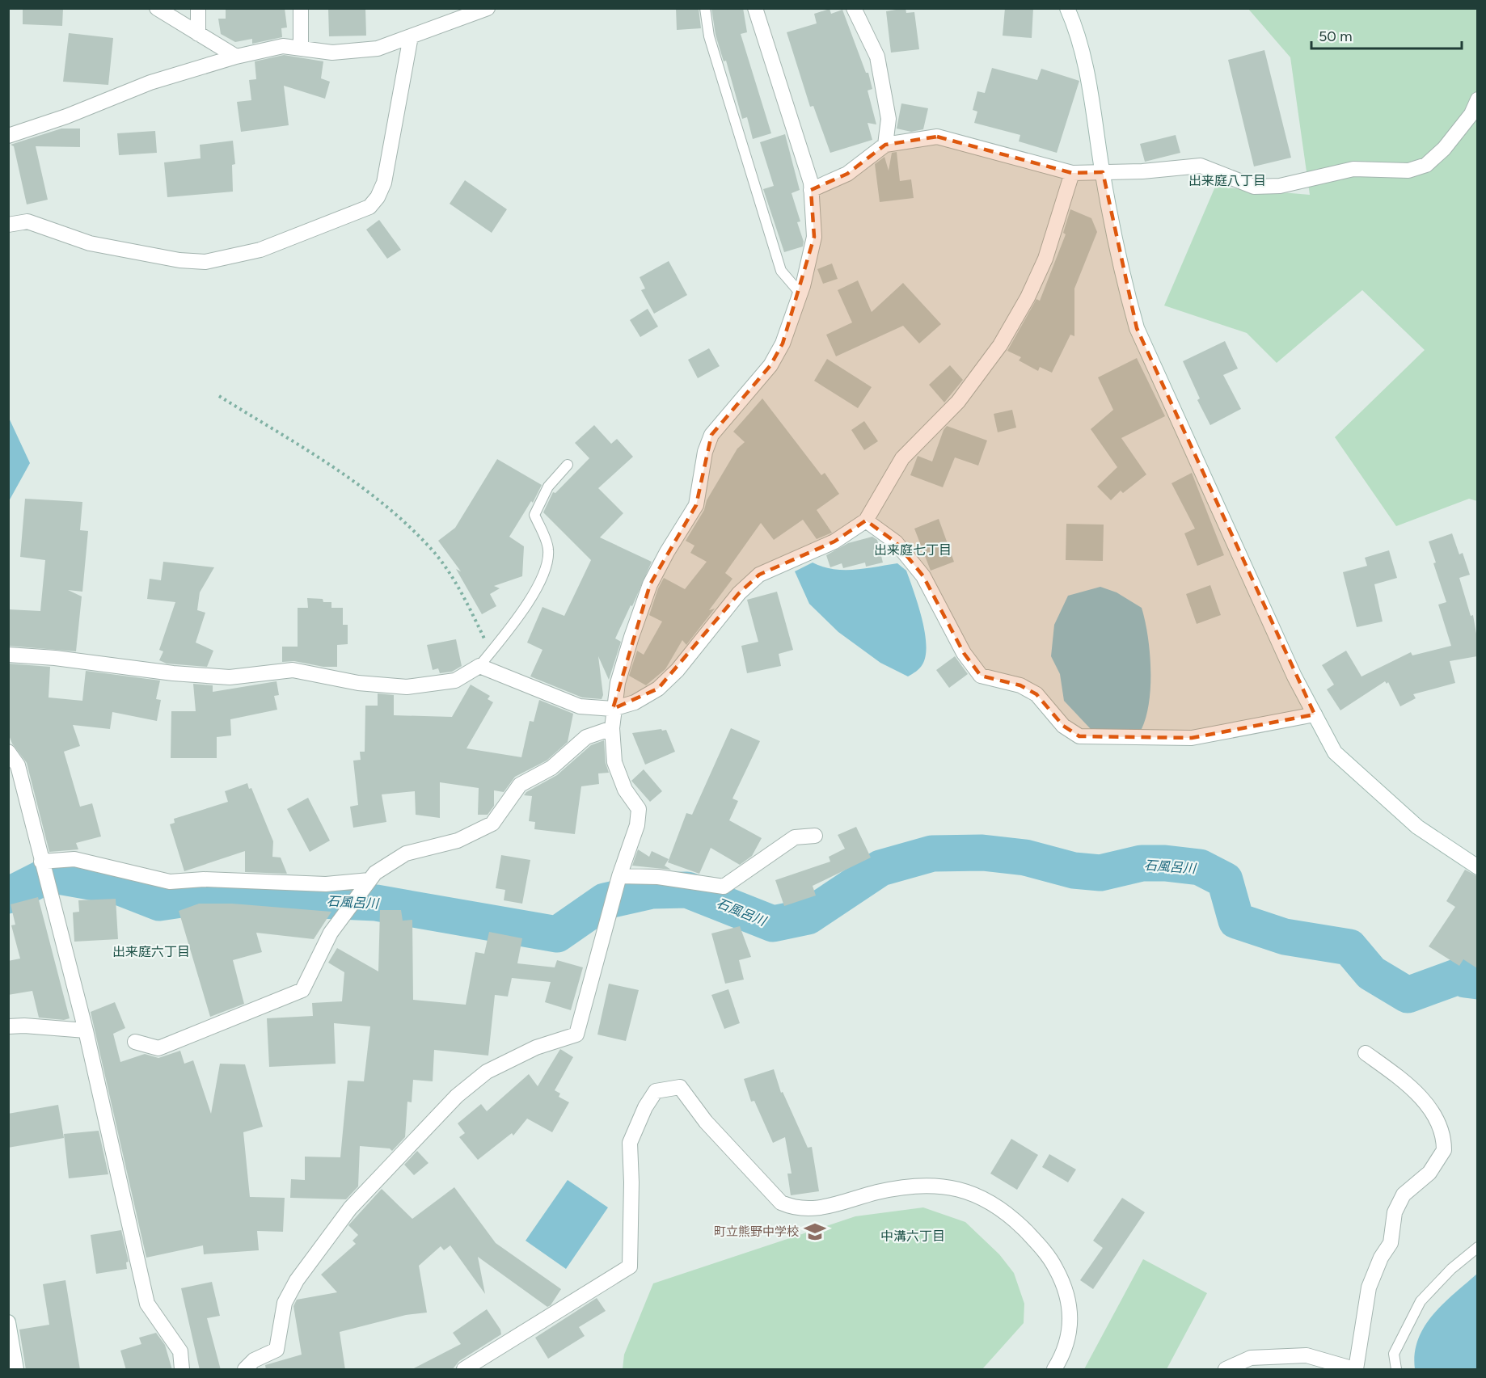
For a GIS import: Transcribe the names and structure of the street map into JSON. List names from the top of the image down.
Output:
{
  "districts": [
    "出来庭八丁目",
    "出来庭七丁目",
    "出来庭六丁目",
    "中溝六丁目"
  ],
  "water": ["石風呂川"],
  "places": {
    "school or university": ["町立熊野中学校"]
  },
  "scale_bar": "50 m"
}
